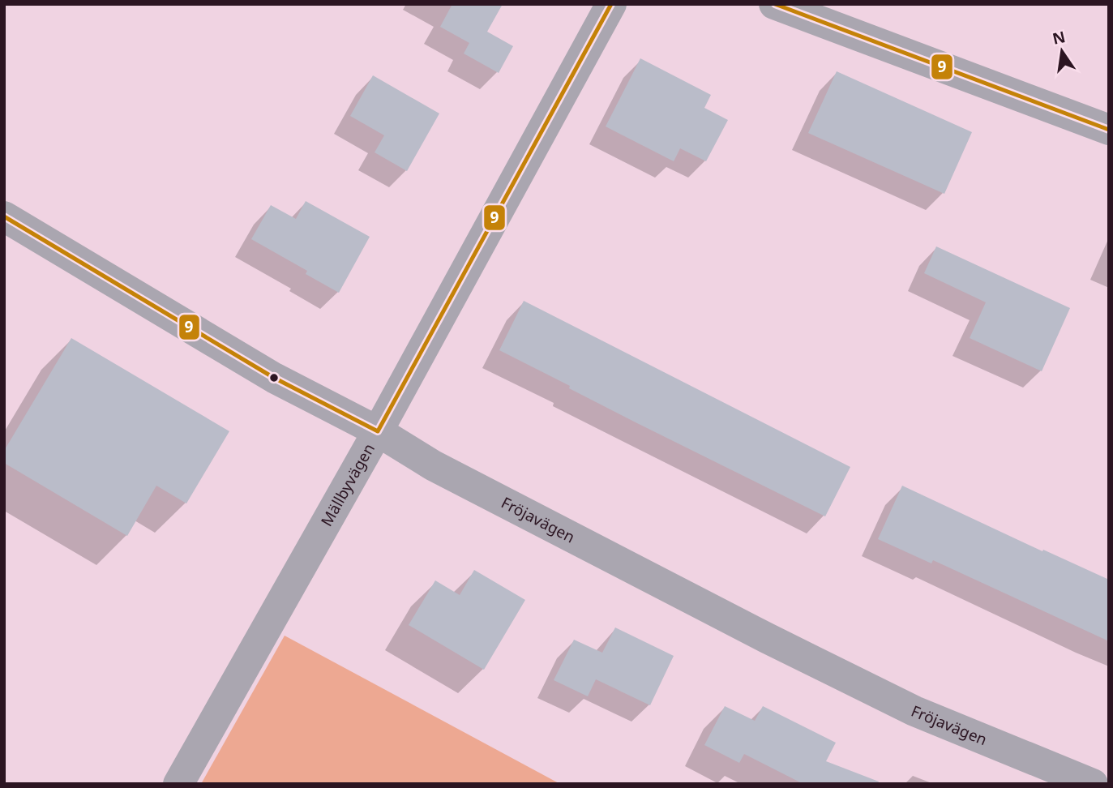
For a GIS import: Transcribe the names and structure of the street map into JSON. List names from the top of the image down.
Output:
{
  "streets": {
    "street": ["Mällbyvägen", "Fröjavägen"]
  },
  "crossings": [
    ["Mällbyvägen", "Fröjavägen"]
  ],
  "lines": ["transit line 9"],
  "north": "top"
}
